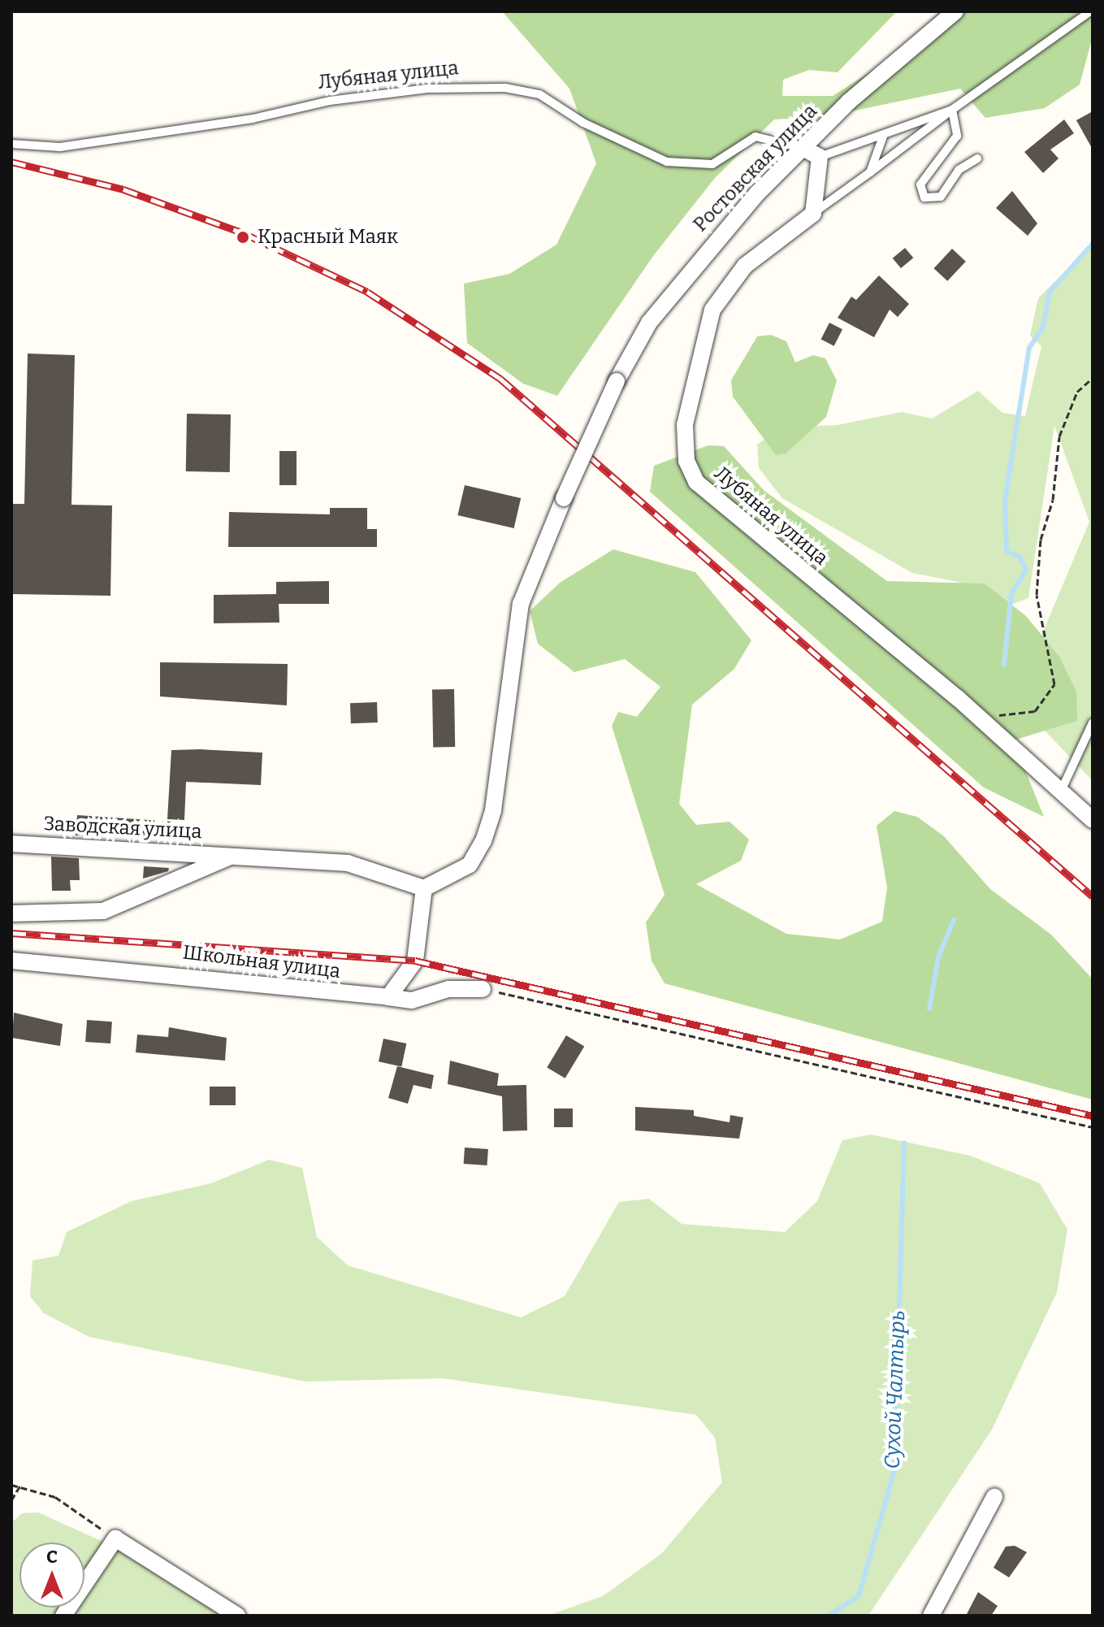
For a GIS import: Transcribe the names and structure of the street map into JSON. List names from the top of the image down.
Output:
{
  "streets": {
    "street": [
      "Лубяная улица",
      "Ростовская улица",
      "Заводская улица",
      "Школьная улица"
    ]
  },
  "crossings": [
    ["Лубяная улица", "Ростовская улица"],
    ["Ростовская улица", "Заводская улица"]
  ],
  "water": ["Сухой Чалтырь"],
  "places": ["Красный Маяк"],
  "north": "top"
}
